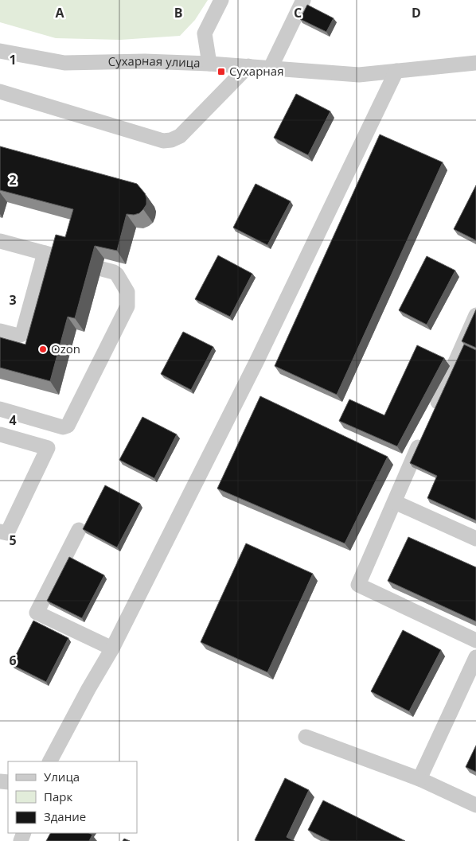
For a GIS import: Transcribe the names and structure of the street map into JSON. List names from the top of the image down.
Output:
{
  "streets": {
    "street": ["Сухарная улица"]
  },
  "places": {
    "transit": ["Сухарная"],
    "other": ["Ozon"]
  },
  "legend": ["Улица", "Парк", "Здание"],
  "grid": {
    "columns": [
      "A",
      "B",
      "C",
      "D"
    ],
    "rows": [
      "1",
      "2",
      "3",
      "4",
      "5",
      "6"
    ]
  }
}
